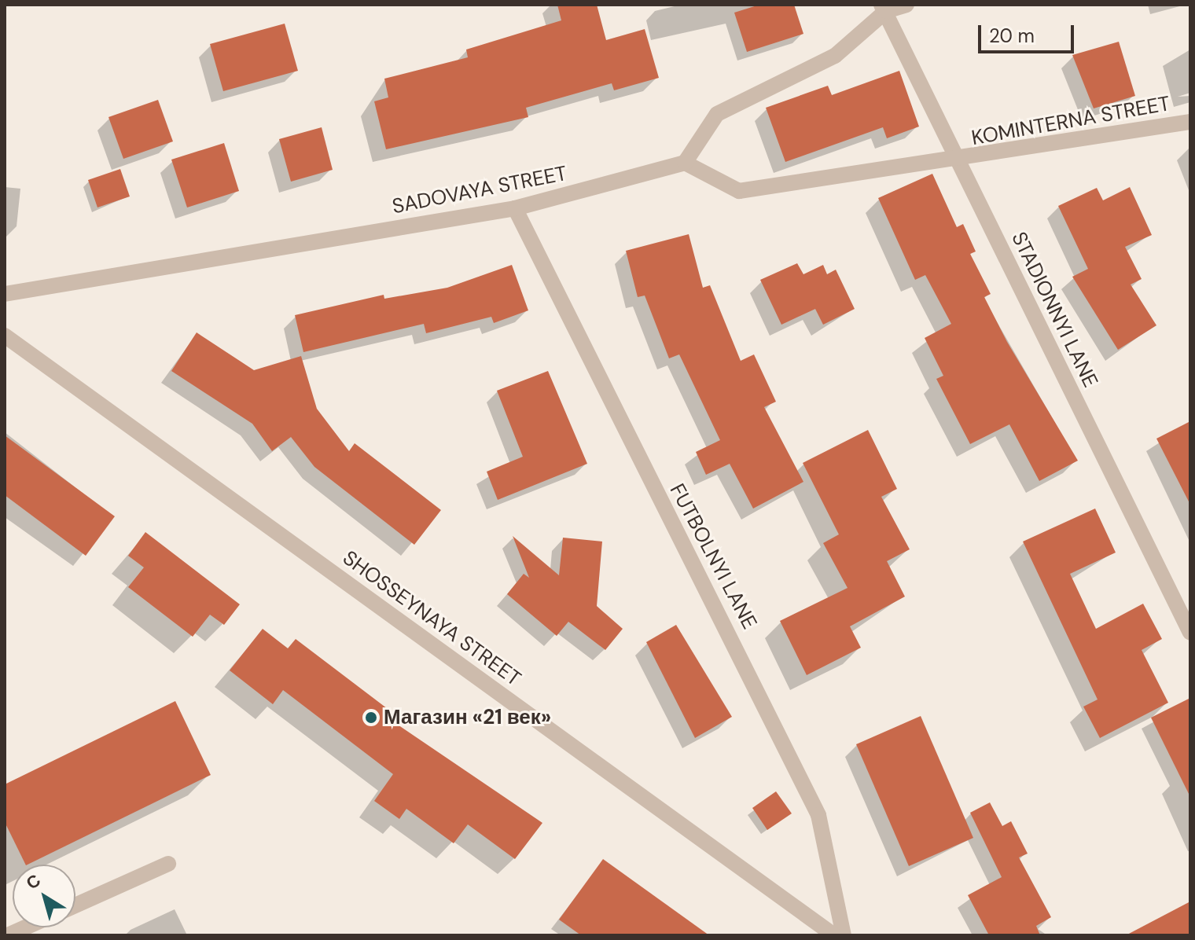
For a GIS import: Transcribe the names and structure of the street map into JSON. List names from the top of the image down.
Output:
{
  "streets": {
    "street": [
      "KOMINTERNA STREET",
      "SADOVAYA STREET",
      "STADIONNYI LANE",
      "FUTBOLNYI LANE",
      "SHOSSEYNAYA STREET"
    ]
  },
  "crossings": [
    ["KOMINTERNA STREET", "SADOVAYA STREET"],
    ["KOMINTERNA STREET", "STADIONNYI LANE"],
    ["SADOVAYA STREET", "FUTBOLNYI LANE"]
  ],
  "places": ["Магазин «21 век»"],
  "scale_bar": "20 m",
  "north": "top left"
}
